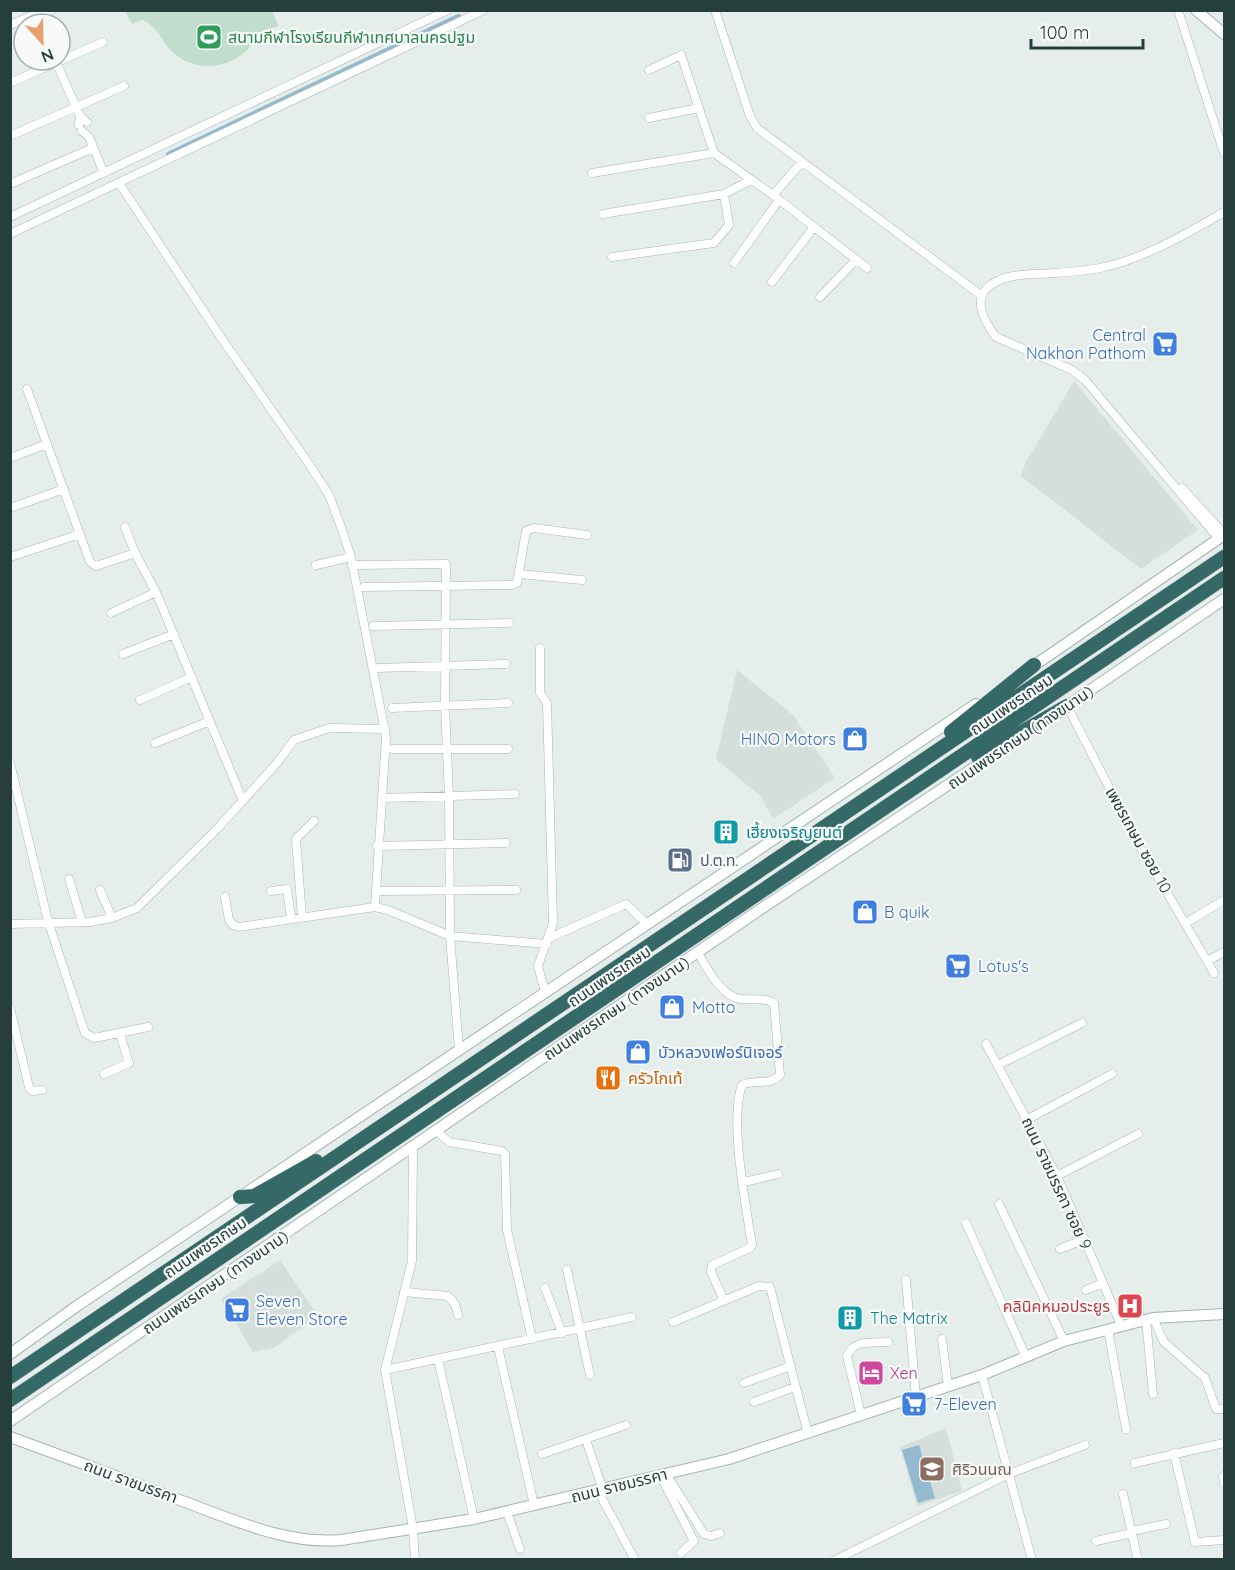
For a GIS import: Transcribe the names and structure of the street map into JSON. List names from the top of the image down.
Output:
{
  "streets": {
    "highway": ["ถนนเพชรเกษม"],
    "main road": ["ถนนเพชรเกษม (ทางขนาน)", "ถนน ราชมรรคา"],
    "street": ["เพชรเกษม ซอย 10", "ถนน ราชมรรคา ซอย 9"]
  },
  "crossings": [
    ["ถนนเพชรเกษม (ทางขนาน)", "เพชรเกษม ซอย 10"],
    ["ถนน ราชมรรคา ซอย 9", "ถนน ราชมรรคา"]
  ],
  "places": {
    "sports": ["สนามกีฬาโรงเรียนกีฬาเทศบาลนครปฐม"],
    "supermarket": [
      "Central Nakhon Pathom",
      "Lotus's",
      "Seven Eleven Store",
      "7-Eleven"
    ],
    "shop": [
      "HINO Motors",
      "B quik",
      "Motto",
      "บัวหลวงเฟอร์นิเจอร์"
    ],
    "building": ["เฮี้ยงเจริญยนต์", "The Matrix"],
    "fuel station": ["ป.ต.ท."],
    "restaurant": ["ครัวโกเท้"],
    "hospital": ["คลินิคหมอประยูร"],
    "hotel": ["Xen"],
    "school or university": ["ศิริวนนณ"]
  },
  "scale_bar": "100 m",
  "north": "bottom"
}
